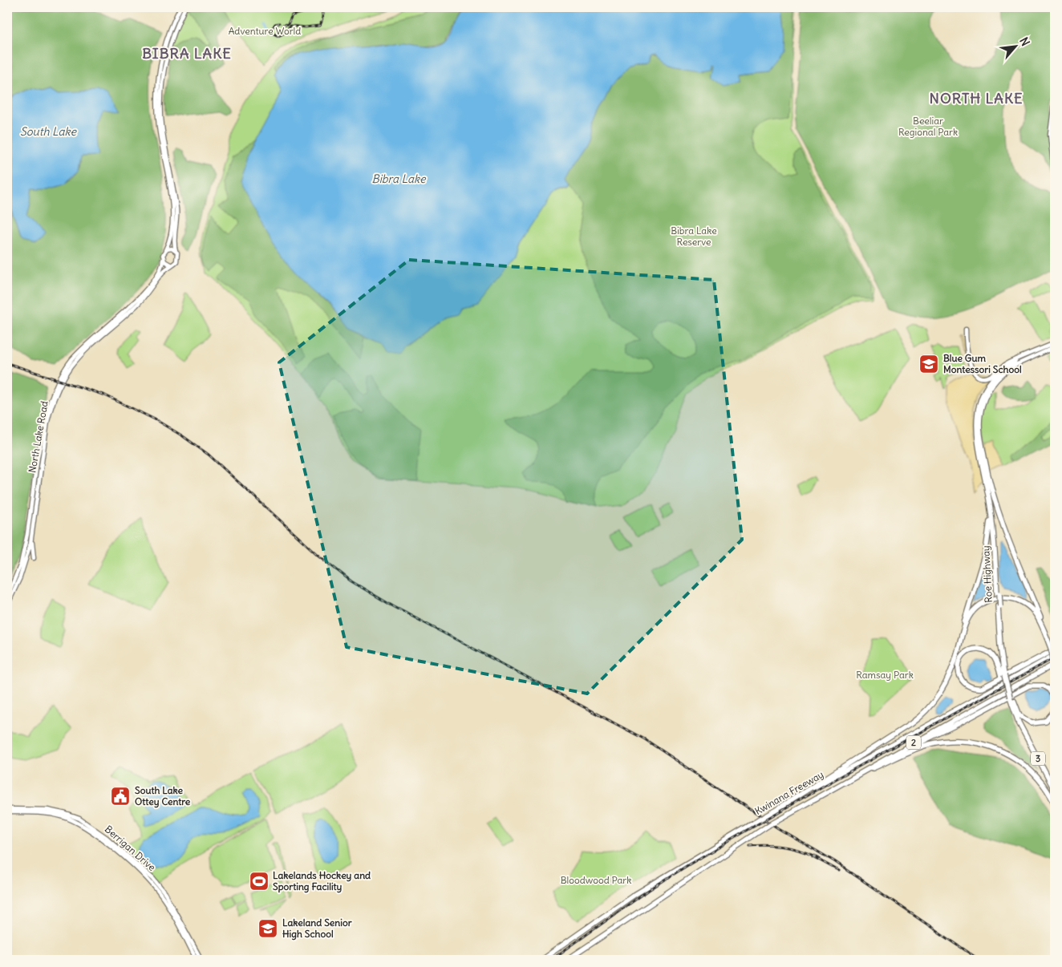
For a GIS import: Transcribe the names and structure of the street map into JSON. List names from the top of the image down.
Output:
{
  "streets": {
    "highway": [
      "Roe Highway",
      "2",
      "3",
      "Kwinana Freeway"
    ],
    "main road": ["North Lake Road", "Berrigan Drive"]
  },
  "districts": ["BIBRA LAKE", "NORTH LAKE"],
  "water": ["South Lake", "Bibra Lake"],
  "parks": [
    "Adventure World",
    "Beeliar Regional Park",
    "Bibra Lake Reserve",
    "Ramsay Park",
    "Bloodwood Park"
  ],
  "places": {
    "school or university": ["Blue Gum Montessori School", "Lakeland Senior High School"],
    "public building": ["South Lake Ottey Centre"],
    "sports": ["Lakelands Hockey and Sporting Facility"]
  },
  "north": "top right"
}
